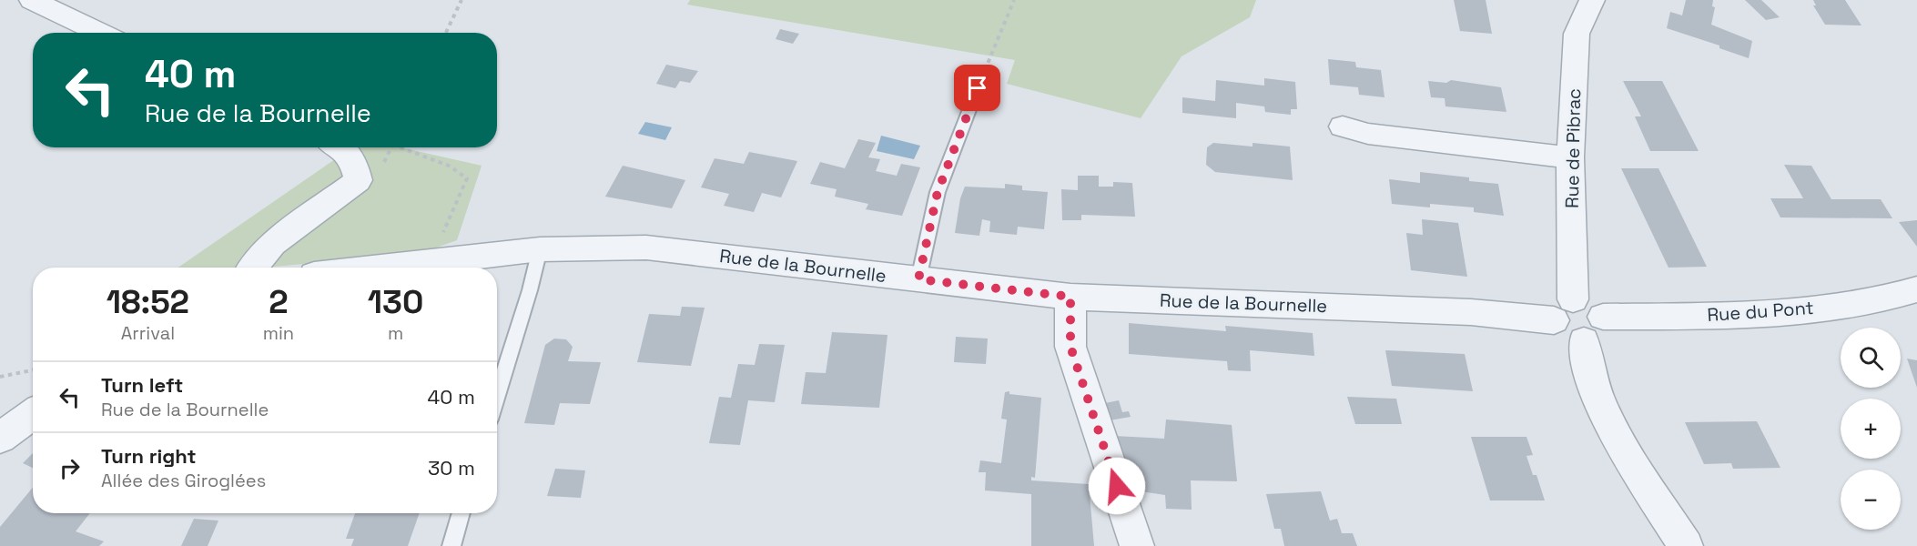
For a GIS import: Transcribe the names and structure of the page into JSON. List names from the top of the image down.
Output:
{
  "streets": {
    "street": ["Rue de Pibrac", "Rue de la Bournelle", "Rue du Pont"]
  },
  "crossings": [
    ["Rue de Pibrac", "Rue de la Bournelle"]
  ],
  "page": {
    "turn": ["40 m", "Rue de la Bournelle"],
    "eta": [
      "18:52",
      "Arrival",
      "2",
      "min",
      "130",
      "m"
    ],
    "map_buttons": ["+", "−"],
    "list": [
      {
        "name": "Turn left",
        "note": "Rue de la Bournelle",
        "value": "40 m"
      },
      {
        "name": "Turn right",
        "note": "Allée des Giroglées",
        "value": "30 m"
      }
    ]
  }
}
